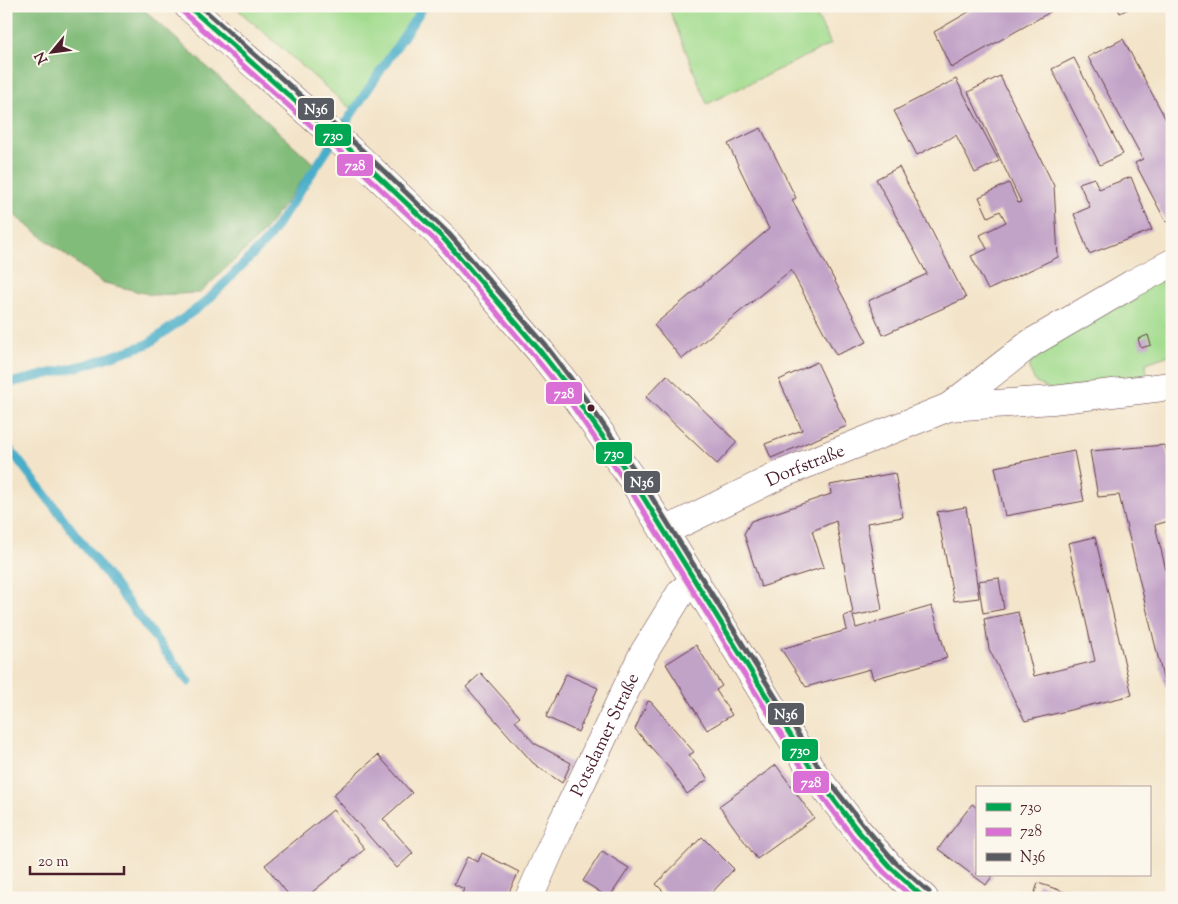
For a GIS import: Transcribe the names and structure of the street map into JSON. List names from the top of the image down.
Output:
{
  "streets": {
    "street": ["Dorfstraße", "Potsdamer Straße"]
  },
  "lines": ["transit line 730", "transit line N36", "transit line 728"],
  "legend": ["730", "728", "N36"],
  "scale_bar": "20 m",
  "north": "bottom left"
}
